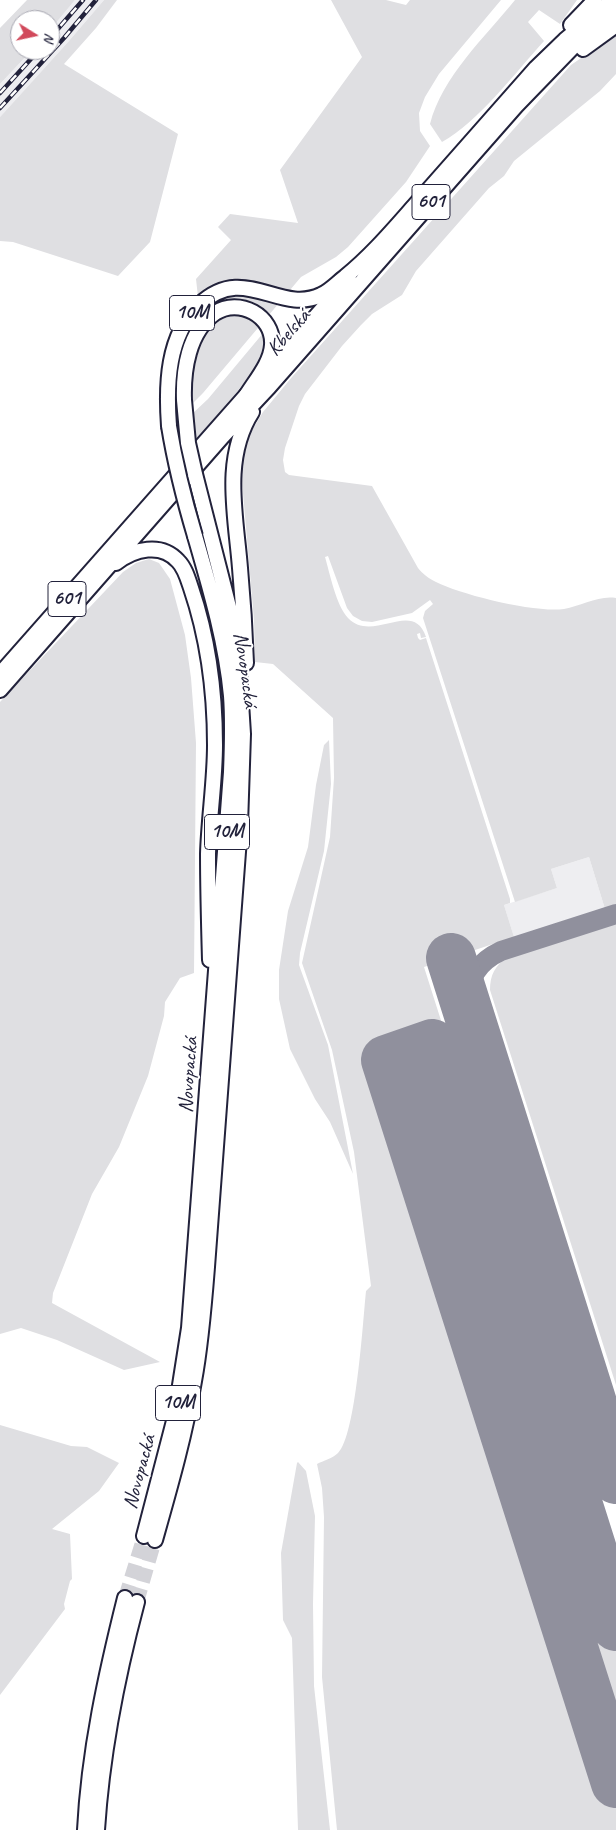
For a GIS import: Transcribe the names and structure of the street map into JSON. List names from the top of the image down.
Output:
{
  "streets": {
    "main road": [
      "601",
      "10M",
      "Kbelská",
      "Novopacká"
    ]
  },
  "crossings": [
    ["10M", "Kbelská"],
    ["10M", "Novopacká"],
    ["Kbelská", "Novopacká"]
  ],
  "north": "right"
}
